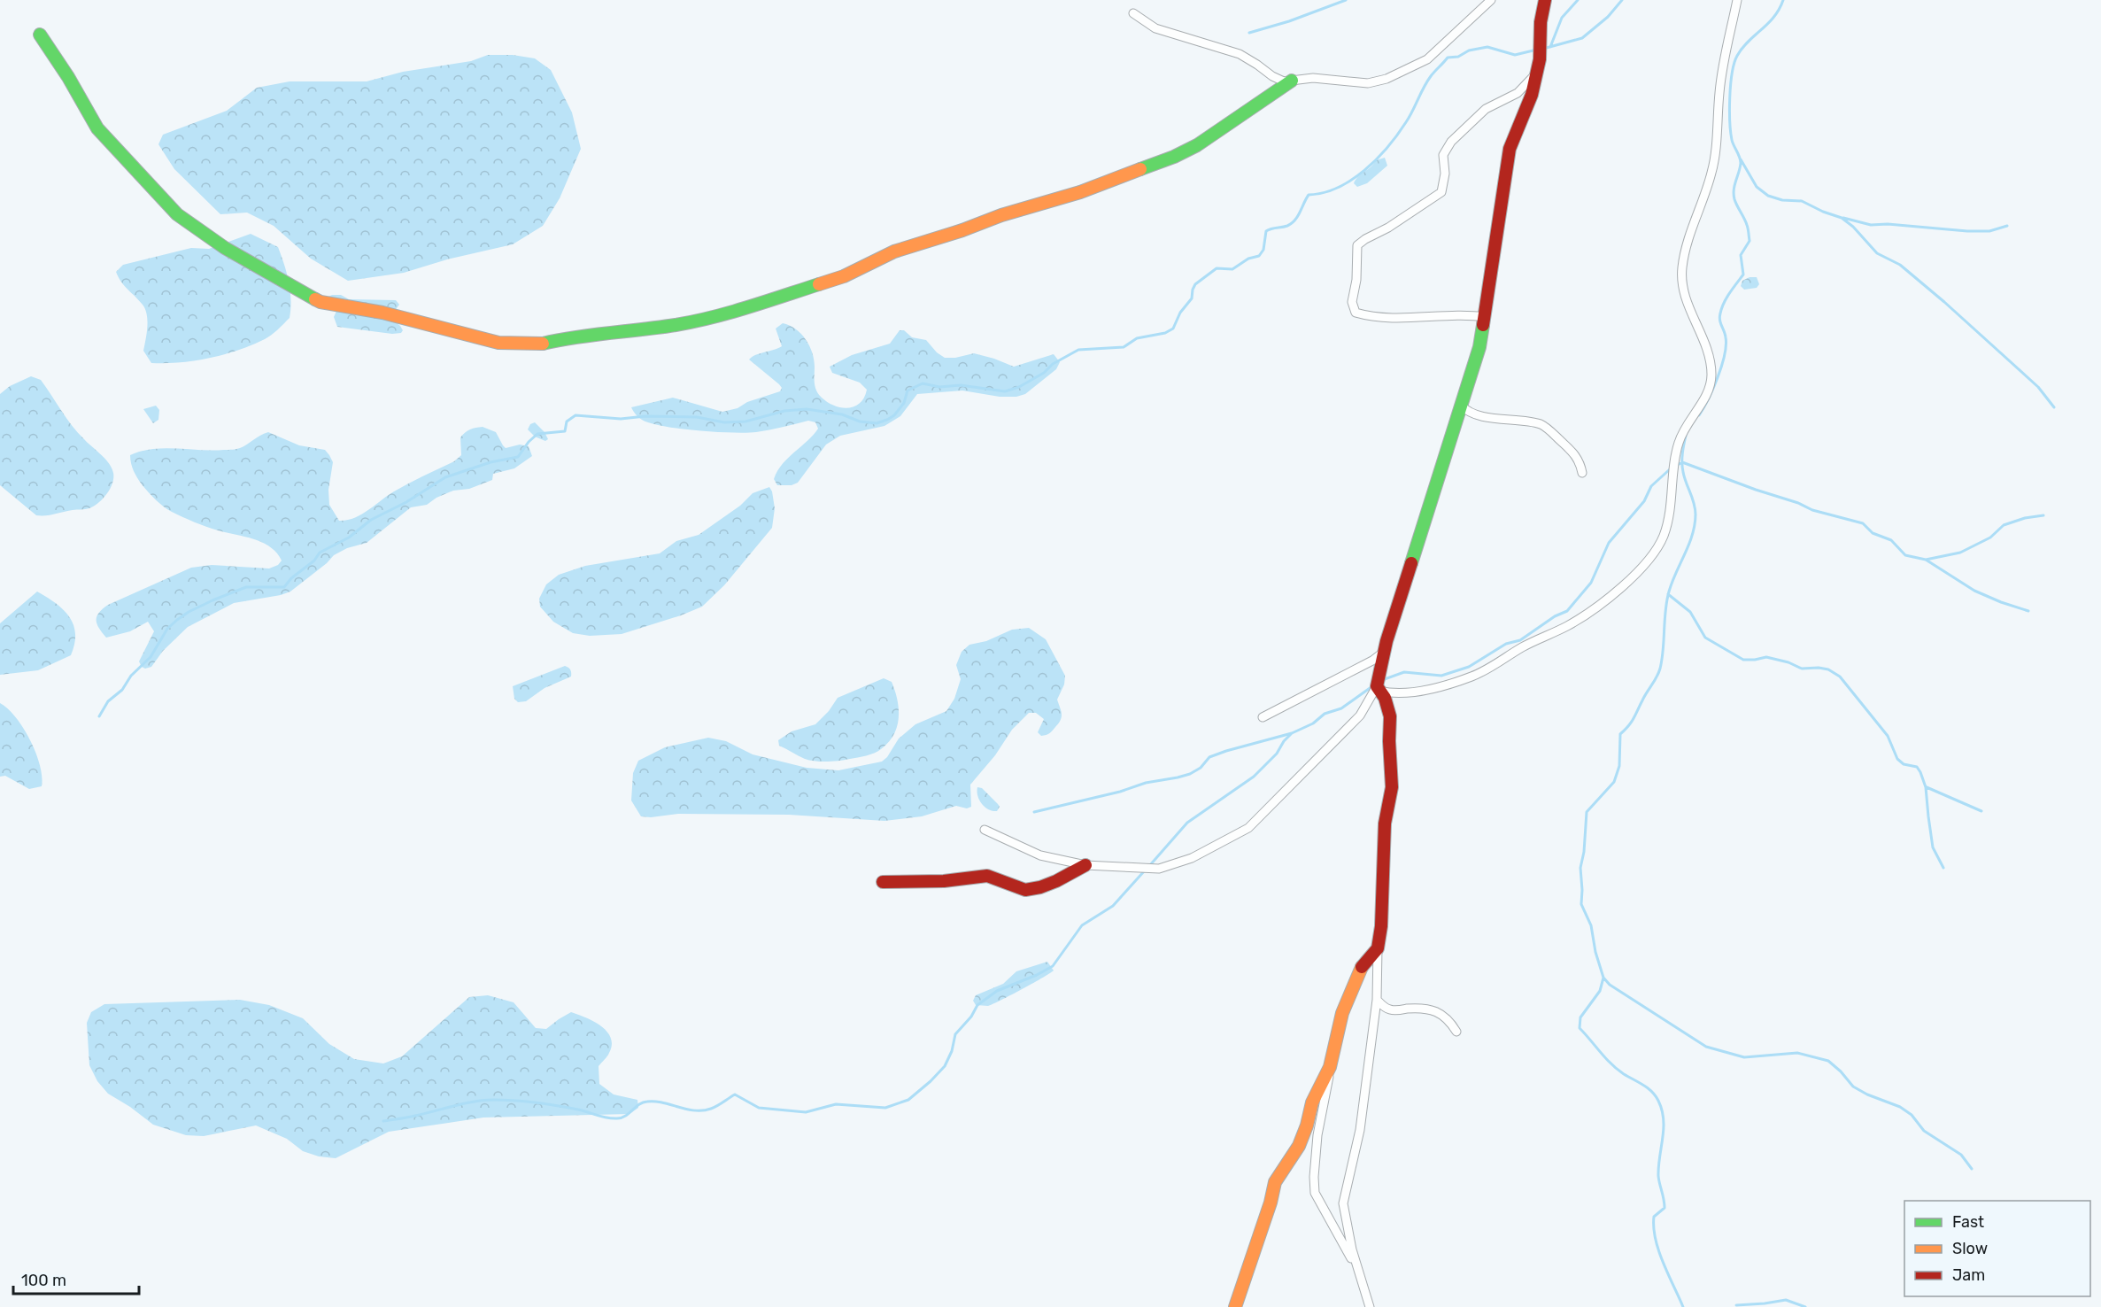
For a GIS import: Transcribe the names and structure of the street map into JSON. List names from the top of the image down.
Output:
{
  "legend": ["Fast", "Slow", "Jam"],
  "scale_bar": "100 m"
}
